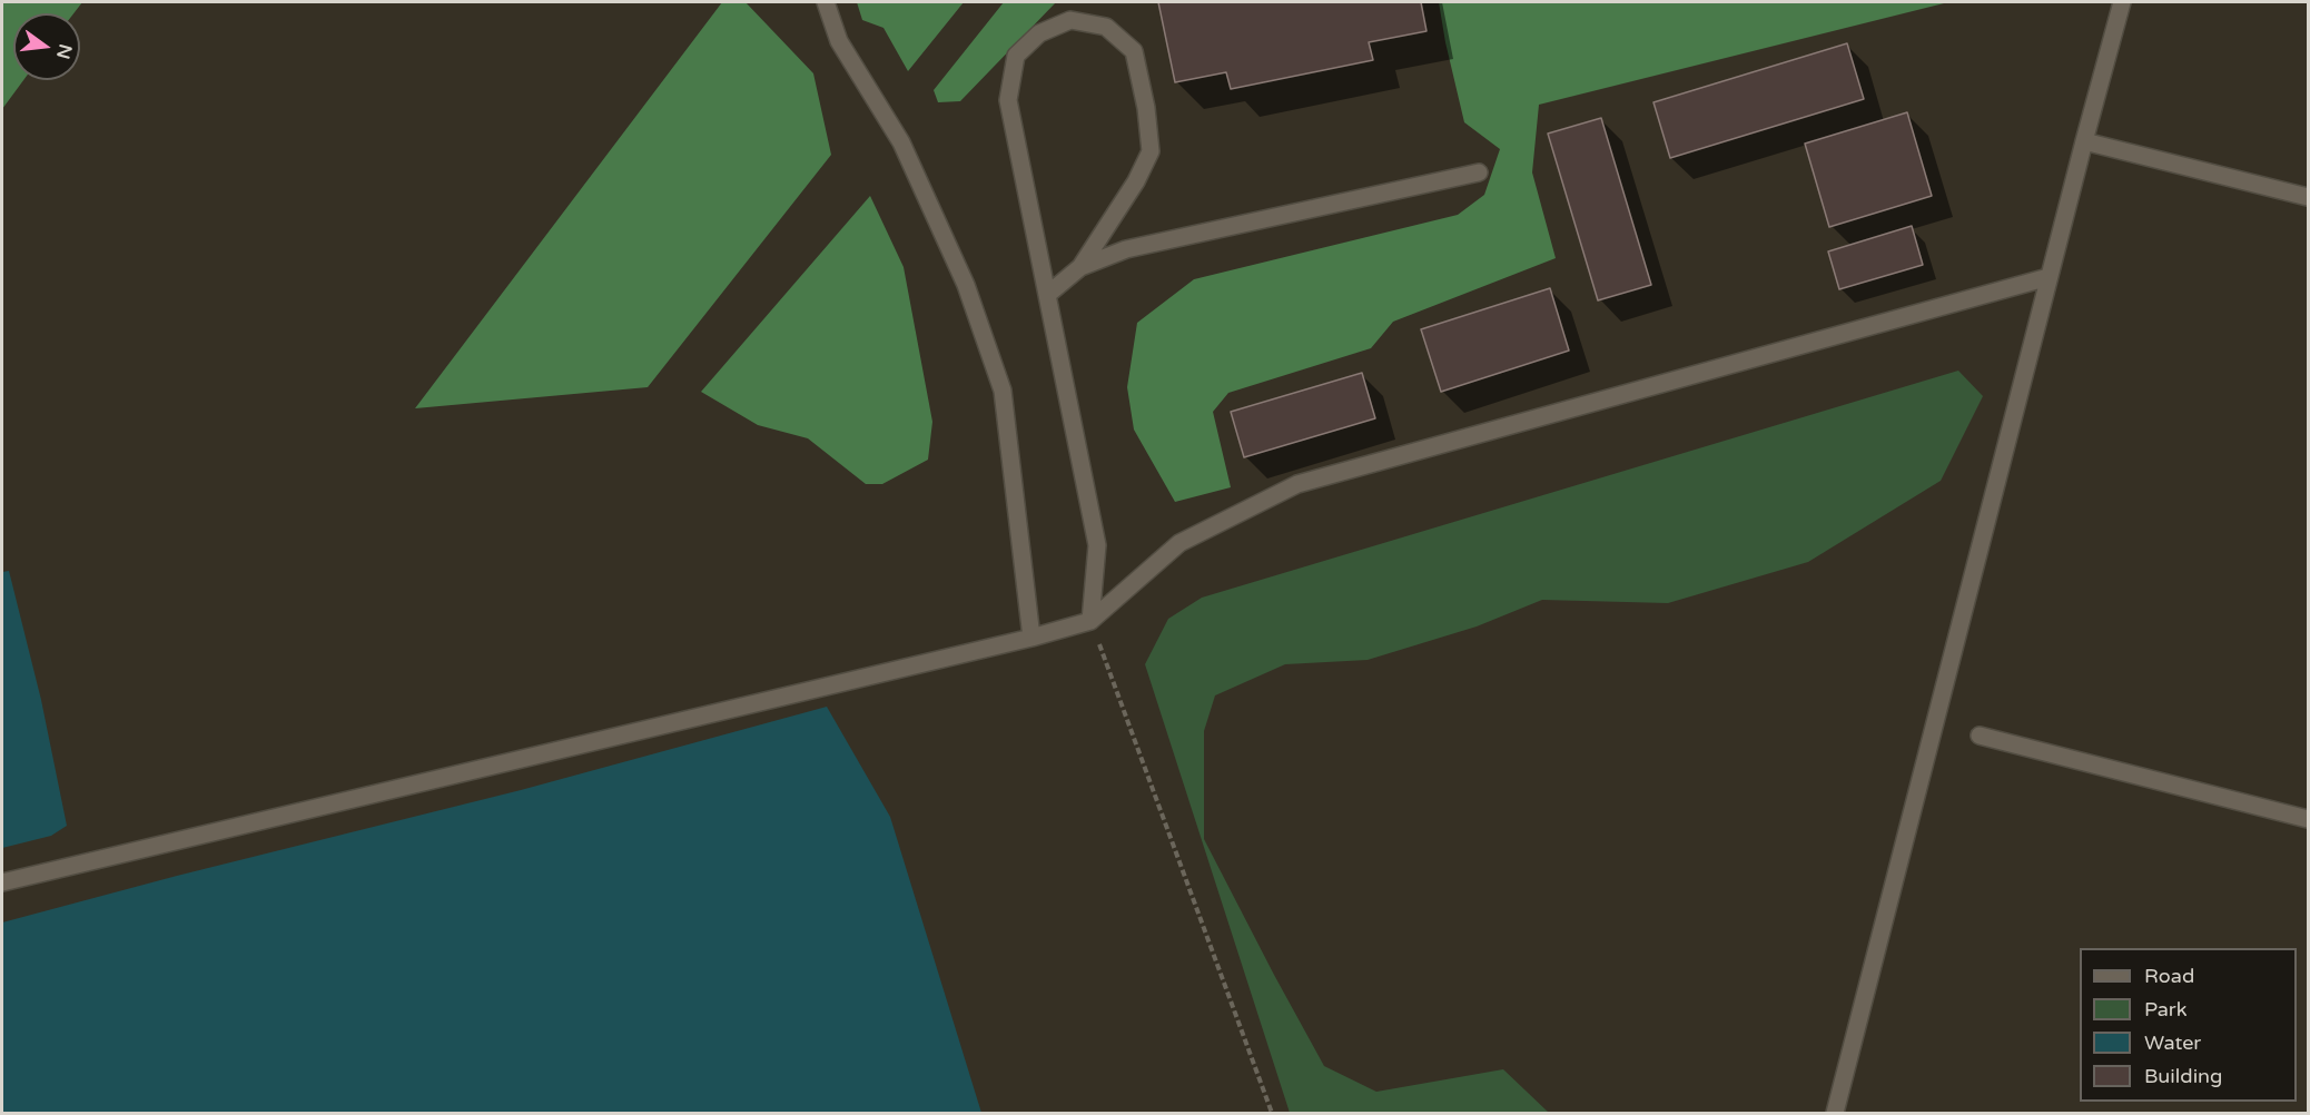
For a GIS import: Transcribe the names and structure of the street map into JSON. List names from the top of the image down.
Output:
{
  "legend": [
    "Road",
    "Park",
    "Water",
    "Building"
  ],
  "north": "right"
}
